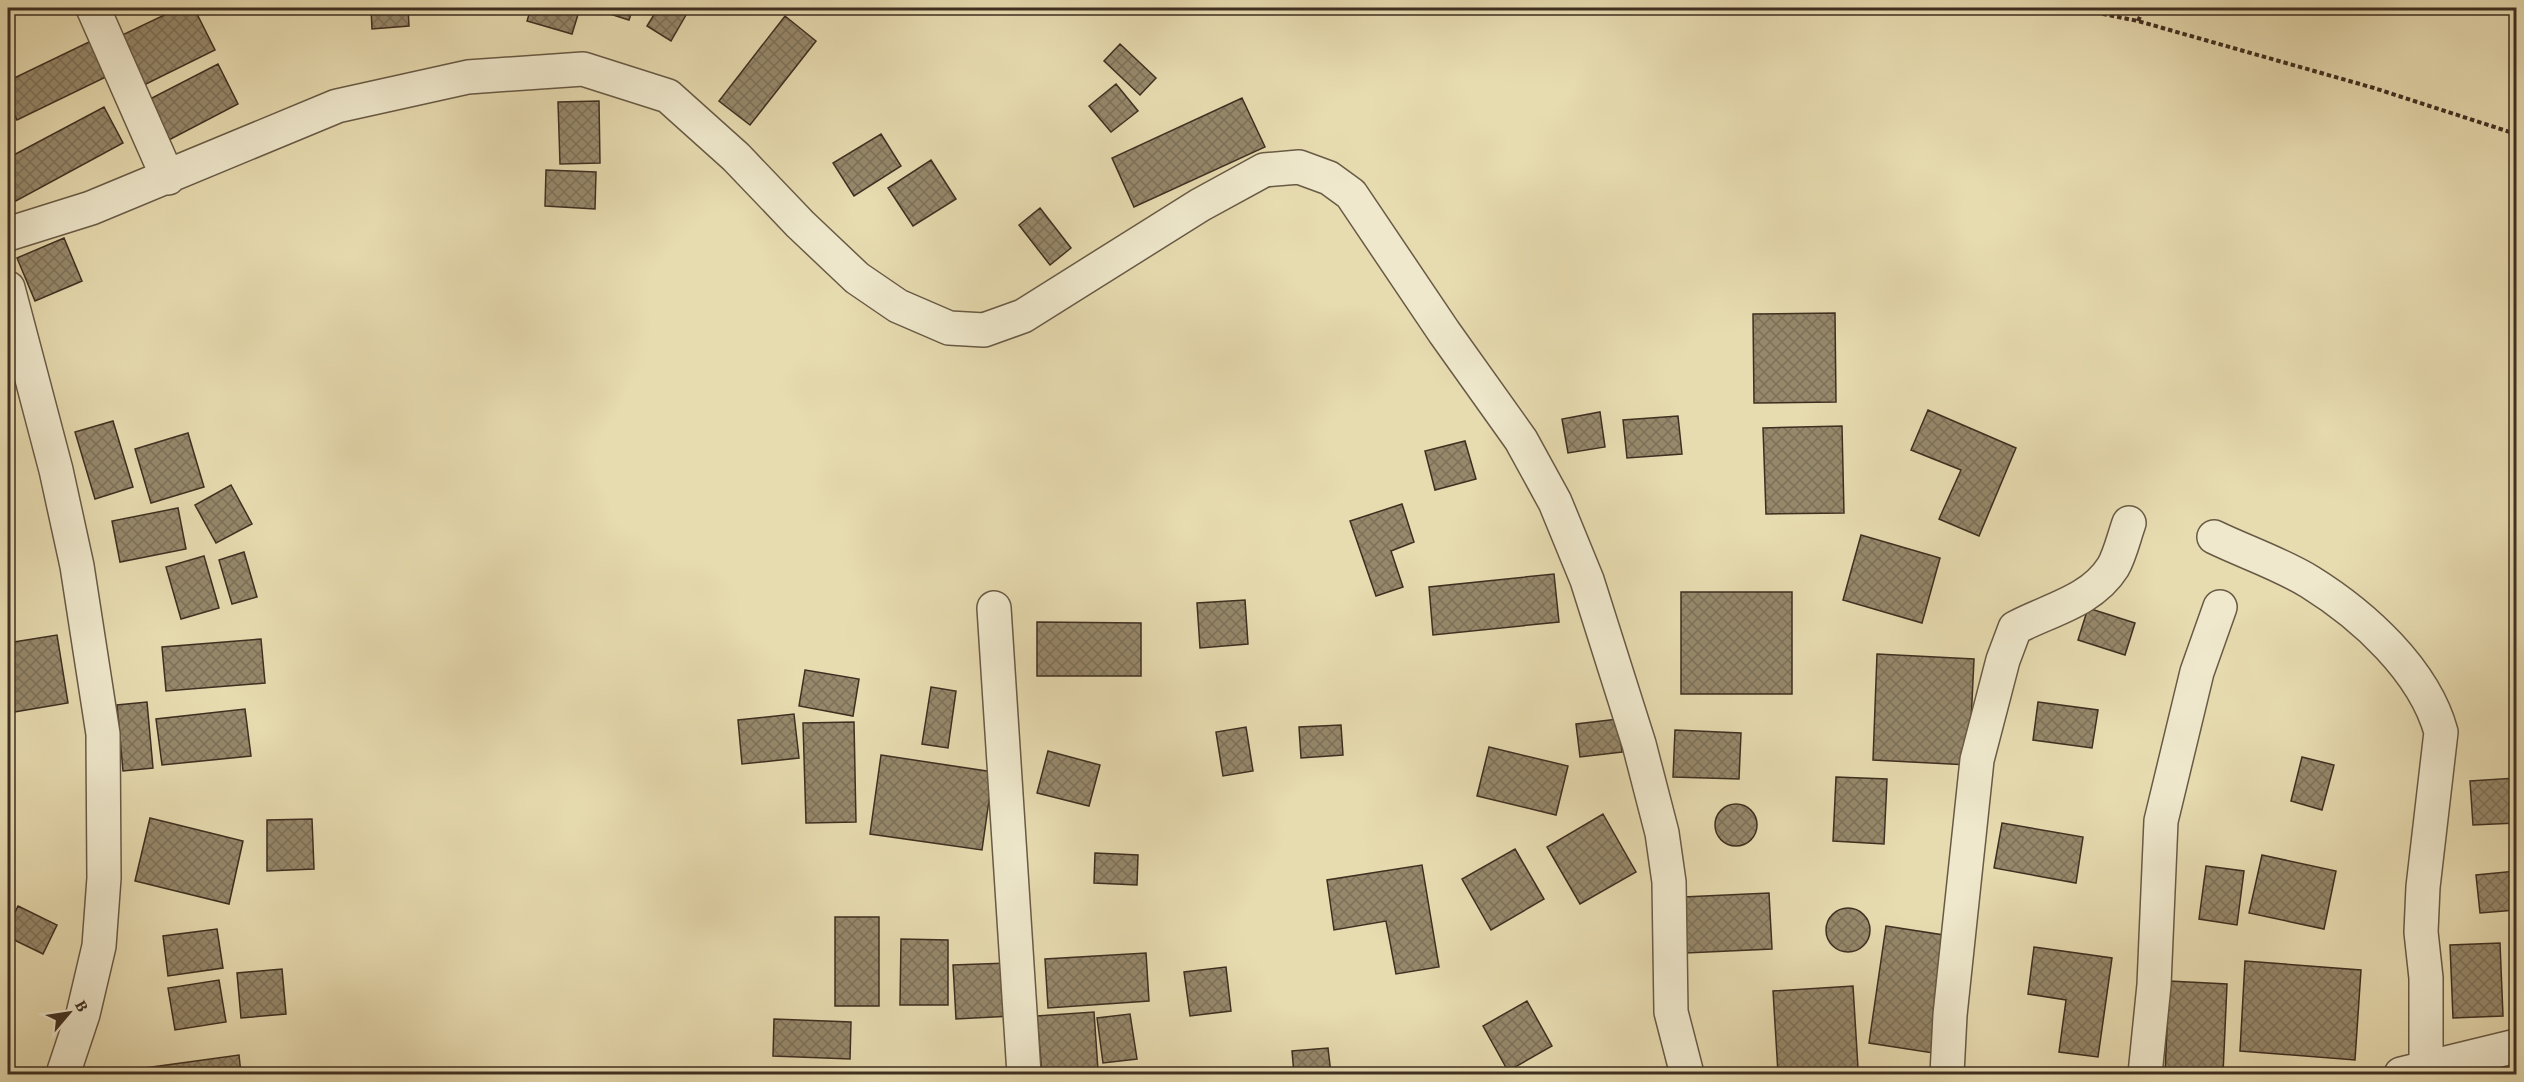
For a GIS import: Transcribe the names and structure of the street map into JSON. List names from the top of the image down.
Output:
{
  "north": "top right"
}
